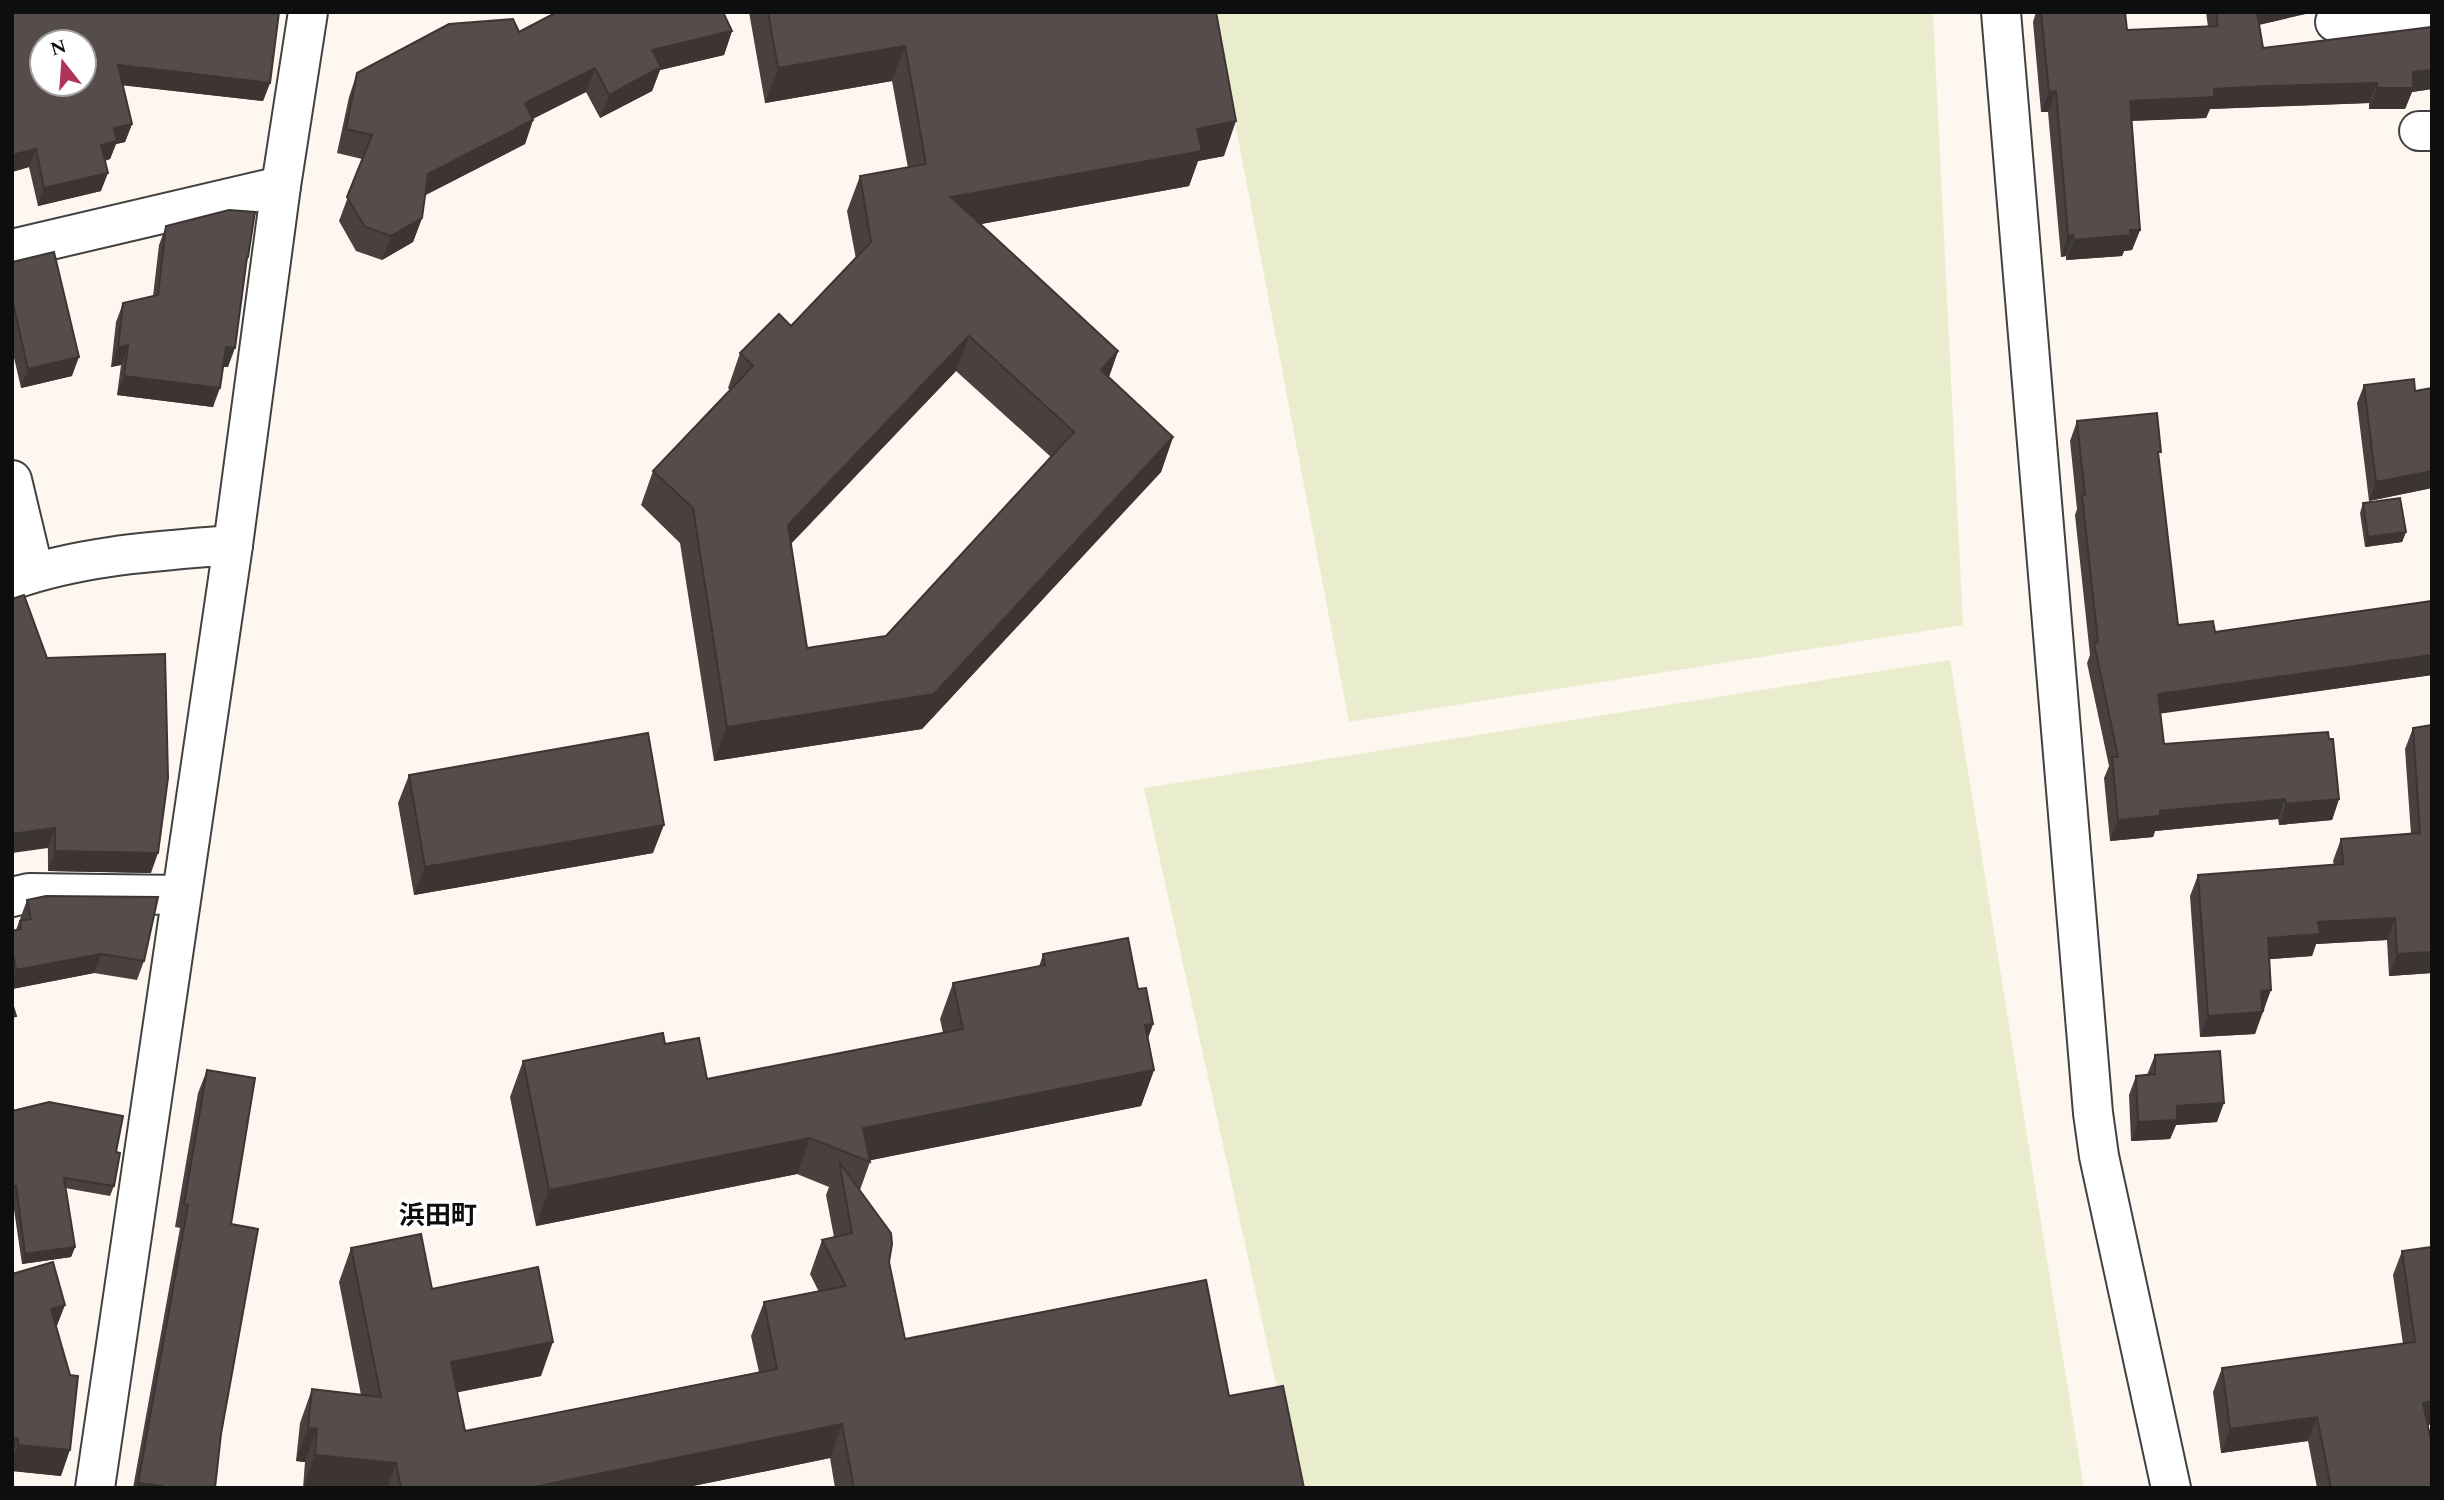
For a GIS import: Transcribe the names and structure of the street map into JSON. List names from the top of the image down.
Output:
{
  "districts": ["浜田町"],
  "north": "top"
}
